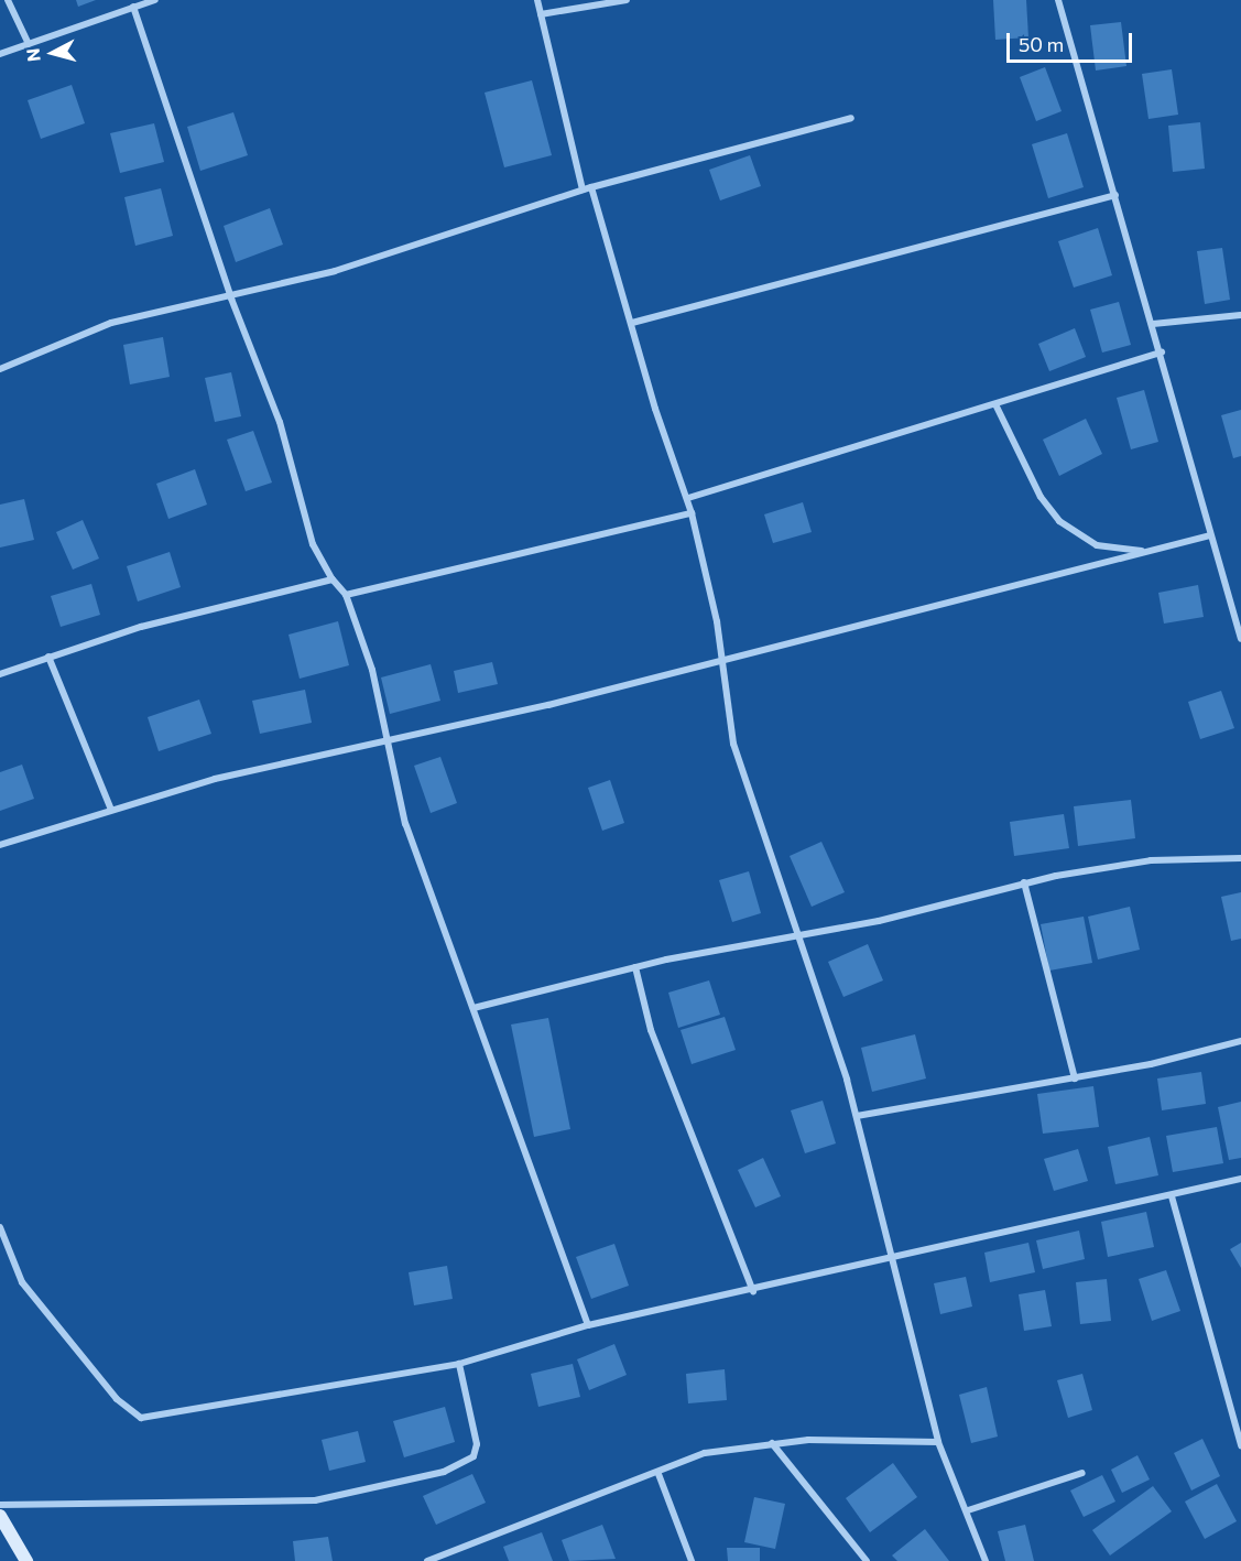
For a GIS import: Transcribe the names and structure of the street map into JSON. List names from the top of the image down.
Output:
{
  "scale_bar": "50 m",
  "north": "left"
}
